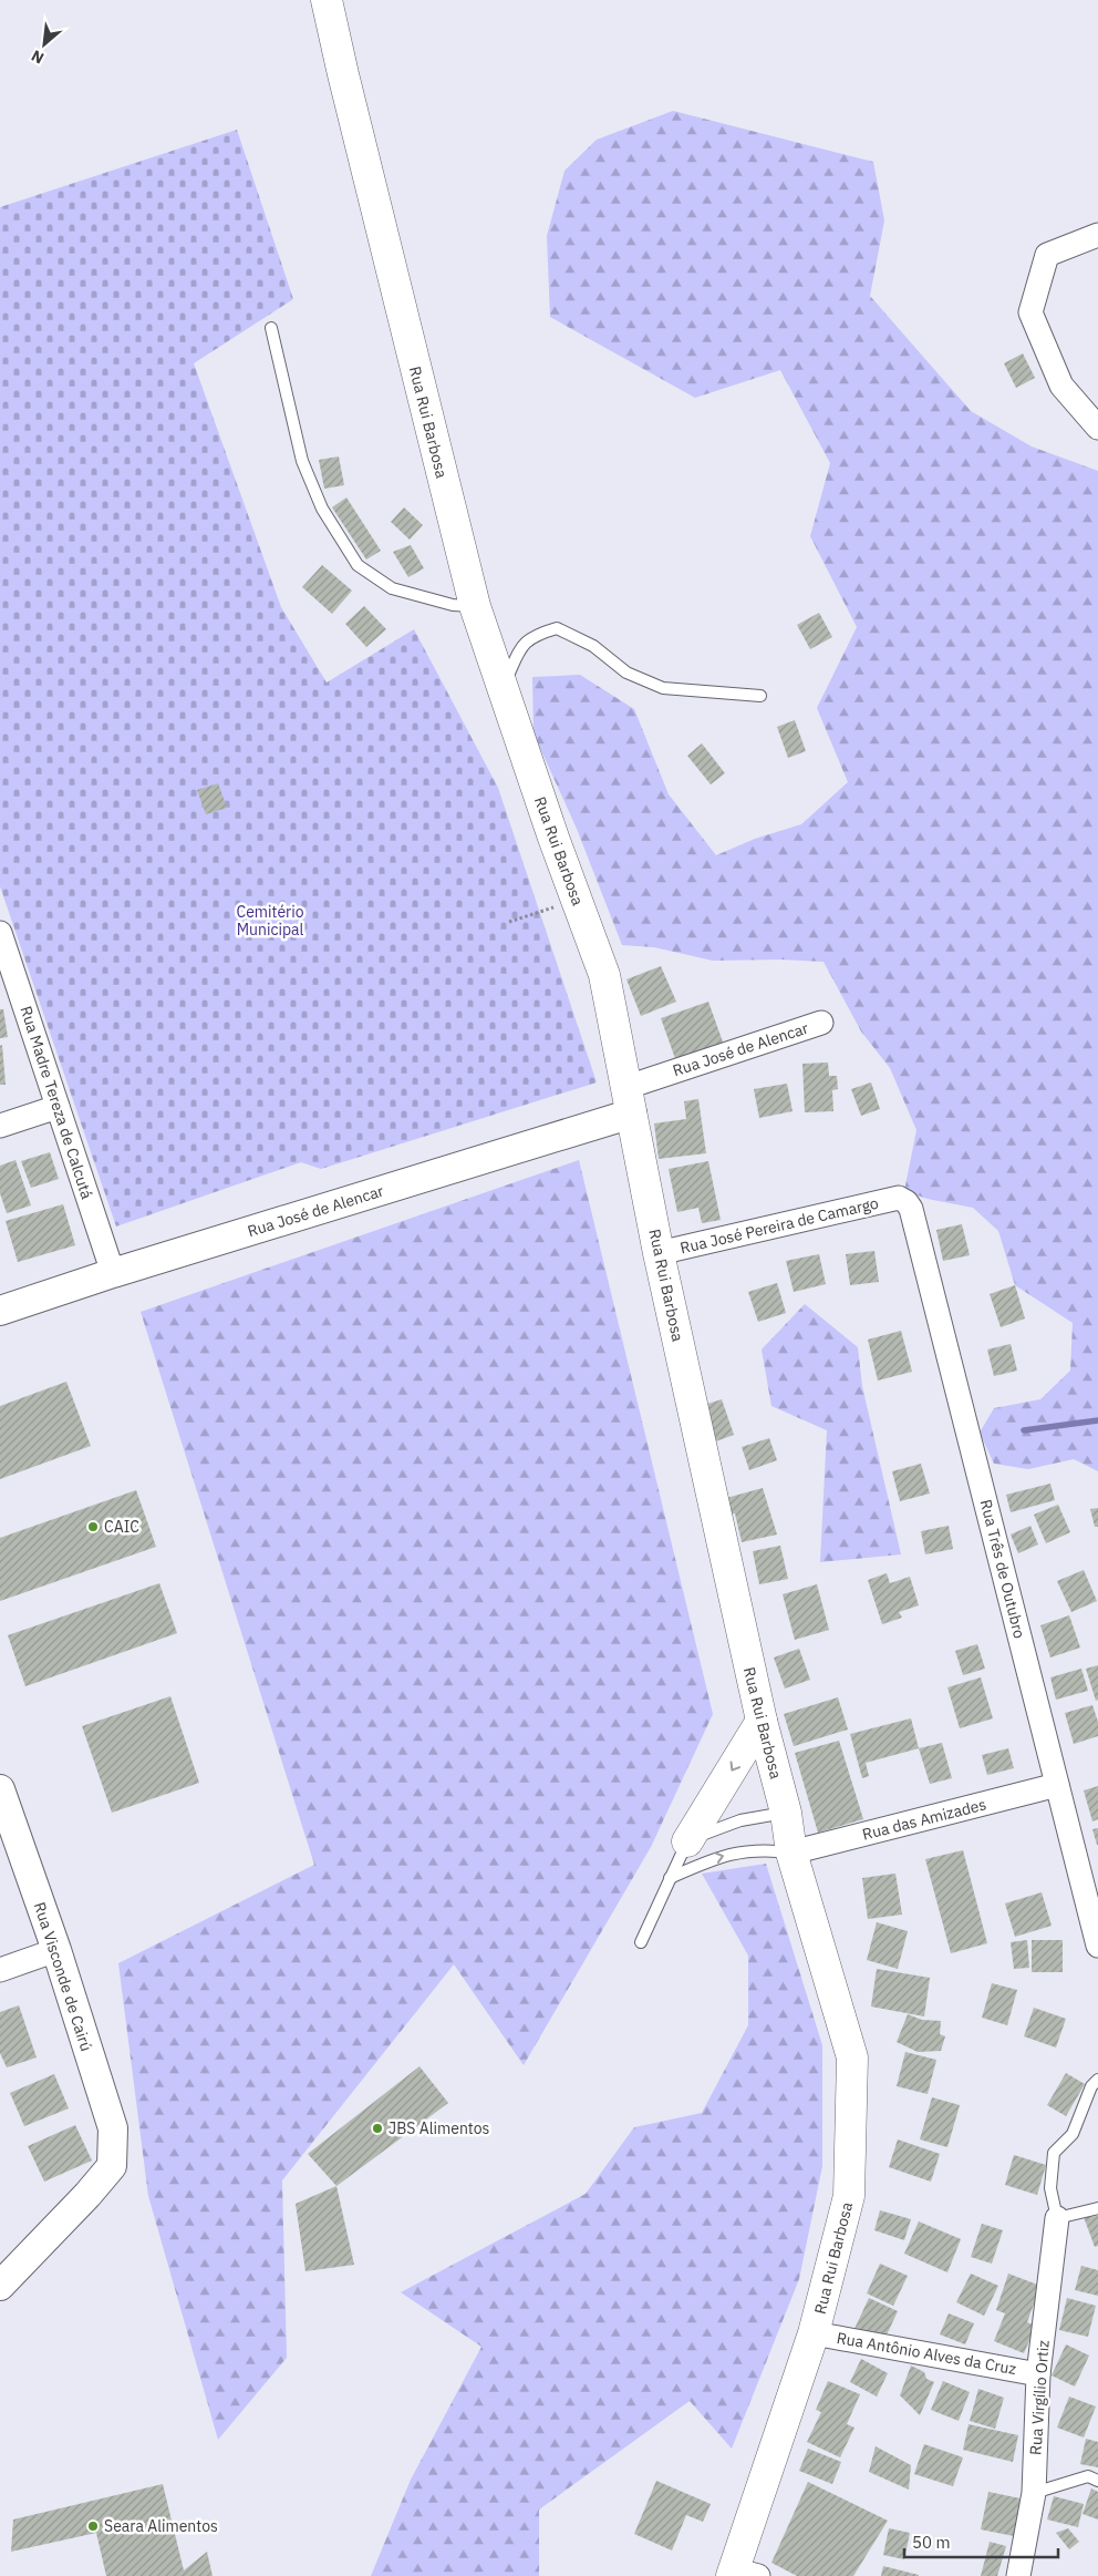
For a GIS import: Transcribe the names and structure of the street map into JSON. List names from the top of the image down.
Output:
{
  "streets": {
    "main road": ["Rua Rui Barbosa"],
    "street": [
      "Rua José de Alencar",
      "Rua Madre Tereza de Calcutá",
      "Rua José Pereira de Camargo",
      "Rua Três de Outubro",
      "Rua das Amizades",
      "Rua Visconde de Cairú",
      "Rua Antônio Alves da Cruz",
      "Rua Virgílio Ortiz"
    ]
  },
  "crossings": [
    ["Rua Rui Barbosa", "Rua José de Alencar"],
    ["Rua Rui Barbosa", "Rua José Pereira de Camargo"],
    ["Rua Rui Barbosa", "Rua das Amizades"],
    ["Rua Rui Barbosa", "Rua Antônio Alves da Cruz"],
    ["Rua José de Alencar", "Rua Madre Tereza de Calcutá"],
    ["Rua José Pereira de Camargo", "Rua Três de Outubro"],
    ["Rua Três de Outubro", "Rua das Amizades"],
    ["Rua Antônio Alves da Cruz", "Rua Virgílio Ortiz"]
  ],
  "parks": ["Cemitério Municipal"],
  "places": ["CAIC", "JBS Alimentos", "Seara Alimentos"],
  "scale_bar": "50 m",
  "north": "bottom left"
}
